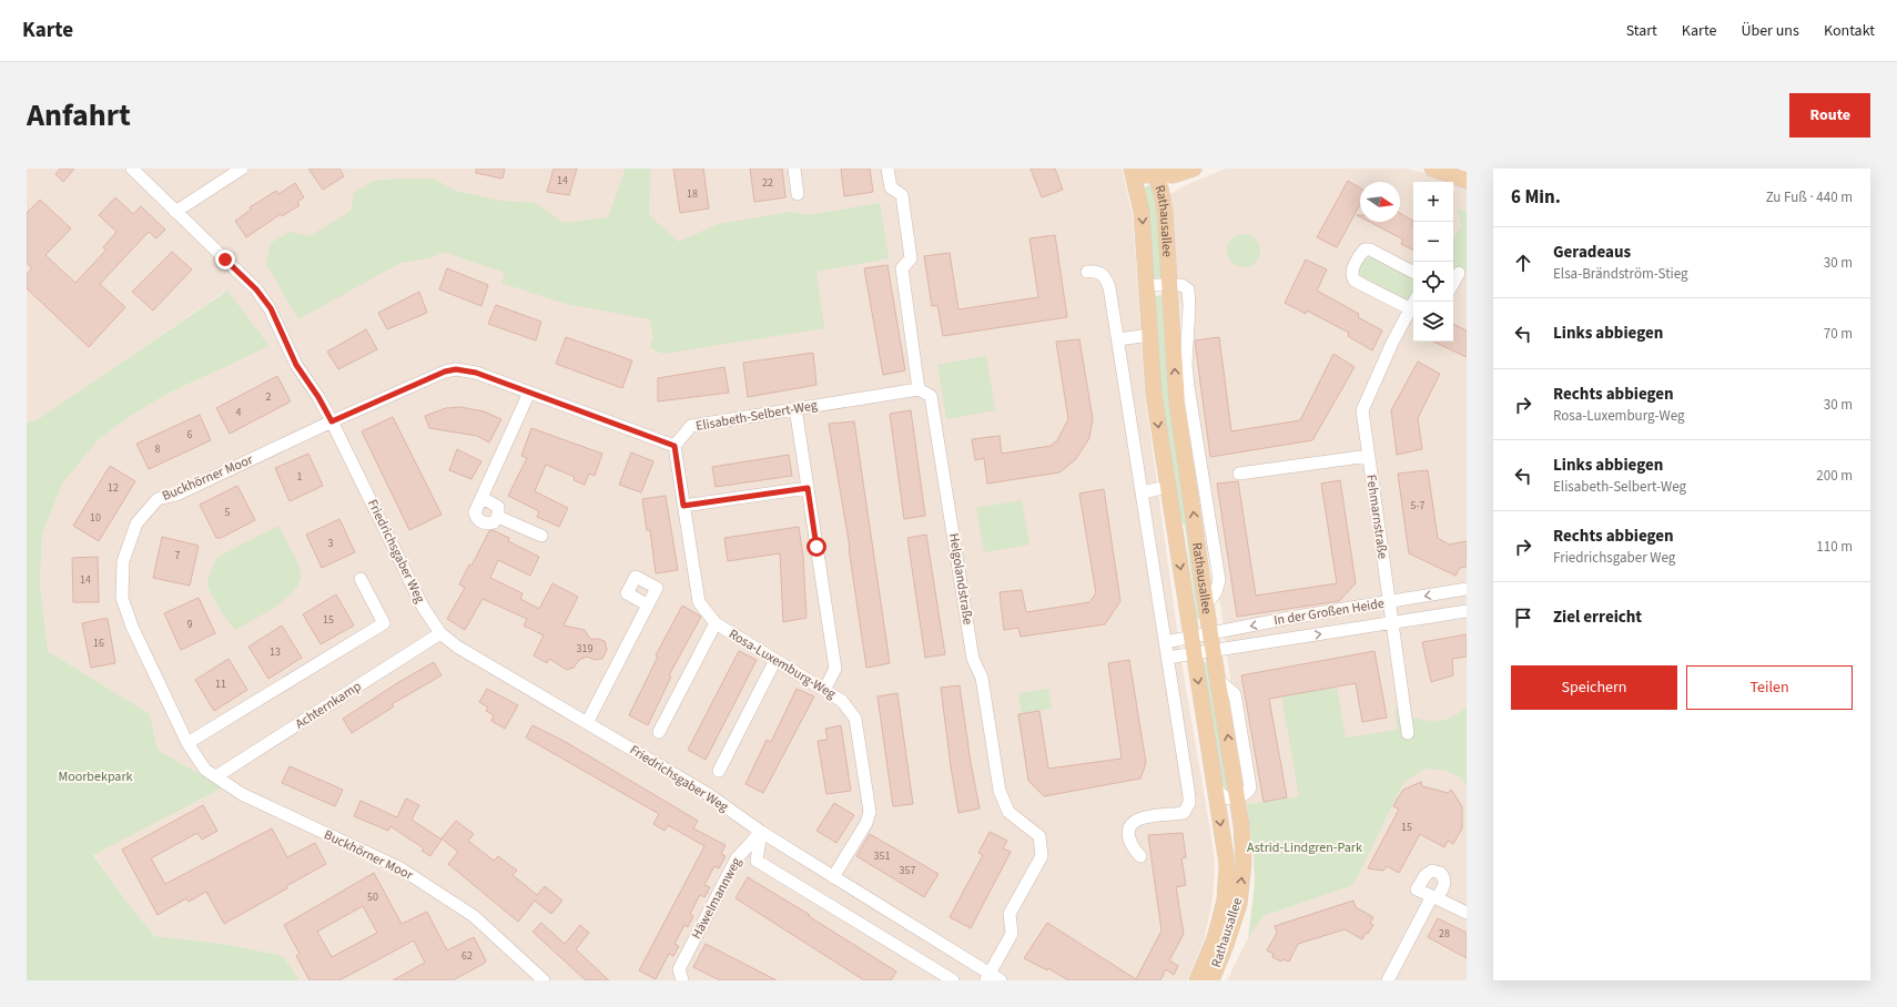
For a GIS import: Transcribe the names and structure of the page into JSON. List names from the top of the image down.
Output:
{
  "streets": {
    "main road": ["Rathausallee"],
    "street": [
      "Elisabeth-Selbert-Weg",
      "Buckhörner Moor",
      "Fehmarnstraße",
      "Friedrichsgaber Weg",
      "Helgolandstraße",
      "In der Großen Heide",
      "Rosa-Luxemburg-Weg",
      "Achternkamp",
      "Häwelmannweg"
    ]
  },
  "crossings": [
    ["Rathausallee", "In der Großen Heide"],
    ["Elisabeth-Selbert-Weg", "Helgolandstraße"],
    ["Elisabeth-Selbert-Weg", "Rosa-Luxemburg-Weg"],
    ["Buckhörner Moor", "Friedrichsgaber Weg"],
    ["Buckhörner Moor", "Achternkamp"],
    ["Fehmarnstraße", "In der Großen Heide"],
    ["Friedrichsgaber Weg", "Helgolandstraße"],
    ["Friedrichsgaber Weg", "Rosa-Luxemburg-Weg"],
    ["Friedrichsgaber Weg", "Achternkamp"],
    ["Friedrichsgaber Weg", "Häwelmannweg"]
  ],
  "parks": ["Moorbekpark", "Astrid-Lindgren-Park"],
  "house_numbers": [
    "14",
    "22",
    "18",
    "2",
    "4",
    "6",
    "8",
    "1",
    "12",
    "5-7",
    "5",
    "10",
    "3",
    "7",
    "14",
    "15",
    "9",
    "16",
    "319",
    "13",
    "11",
    "15",
    "351",
    "357",
    "50",
    "28",
    "62"
  ],
  "north": "right",
  "page": {
    "header": "Karte",
    "nav": [
      "Start",
      "Karte",
      "Über uns",
      "Kontakt"
    ],
    "title": "Anfahrt",
    "buttons": [
      "Route",
      ["Speichern", "Teilen"]
    ],
    "heading": ["6 Min.", "Zu Fuß · 440 m"],
    "map_buttons": ["+", "−"],
    "list": [
      ["Geradeaus", "Elsa-Brändström-Stieg", "30 m"],
      ["Links abbiegen", "70 m"],
      ["Rechts abbiegen", "Rosa-Luxemburg-Weg", "30 m"],
      ["Links abbiegen", "Elisabeth-Selbert-Weg", "200 m"],
      ["Rechts abbiegen", "Friedrichsgaber Weg", "110 m"],
      "Ziel erreicht"
    ]
  }
}
